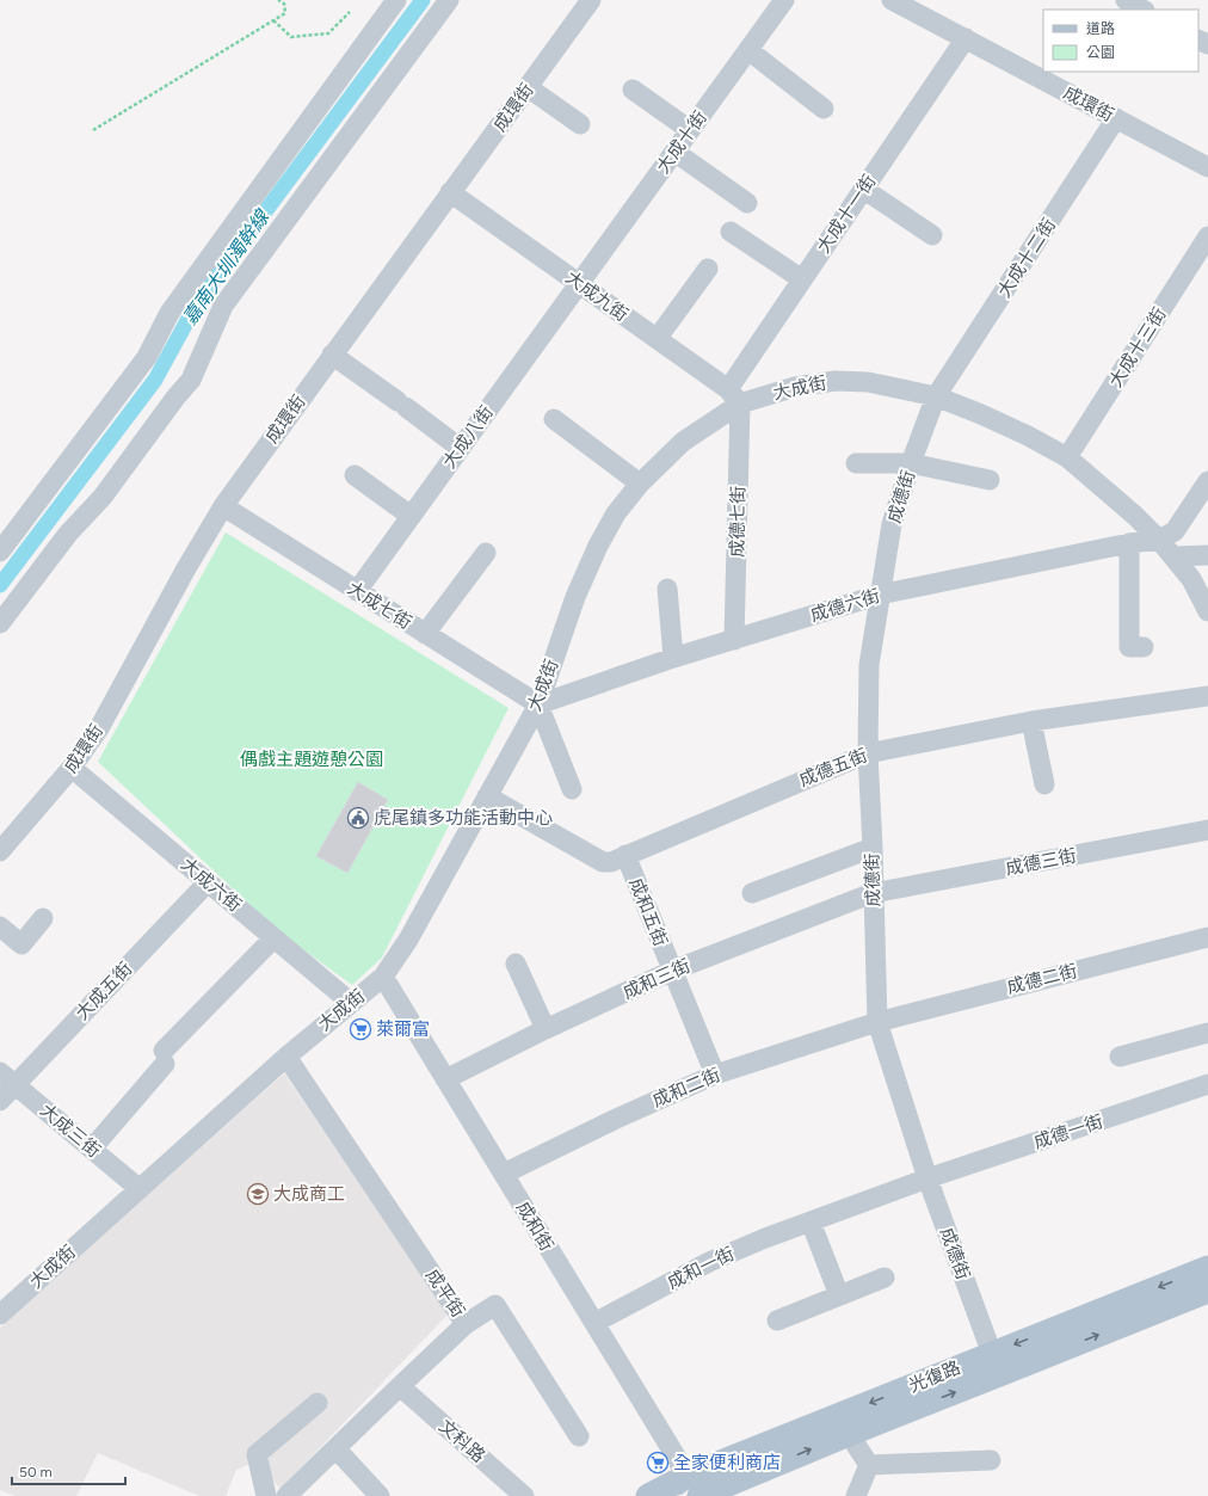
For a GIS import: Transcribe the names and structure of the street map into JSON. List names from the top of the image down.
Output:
{
  "streets": {
    "main road": ["光復路"],
    "street": [
      "成環街",
      "大成十街",
      "大成十一街",
      "大成十二街",
      "大成九街",
      "大成十三街",
      "大成街",
      "大成八街",
      "成德街",
      "成德七街",
      "大成七街",
      "成德六街",
      "成德五街",
      "成德三街",
      "大成六街",
      "成和五街",
      "成和三街",
      "成德二街",
      "大成五街",
      "成和二街",
      "大成三街",
      "成德一街",
      "成和街",
      "成和一街",
      "成平街",
      "文科路"
    ]
  },
  "crossings": [
    ["成環街", "大成十一街"],
    ["成環街", "大成十二街"],
    ["成環街", "大成九街"],
    ["成環街", "大成七街"],
    ["成環街", "大成六街"],
    ["大成十街", "大成九街"],
    ["大成十街", "大成八街"],
    ["大成十一街", "大成九街"],
    ["大成十一街", "大成街"],
    ["大成十一街", "成德七街"],
    ["大成十二街", "大成街"],
    ["大成十二街", "成德街"],
    ["大成九街", "大成街"],
    ["大成九街", "大成八街"],
    ["大成九街", "成德七街"],
    ["大成十三街", "大成街"],
    ["大成街", "成德街"],
    ["大成街", "成德七街"],
    ["大成街", "大成七街"],
    ["大成街", "成德六街"],
    ["大成街", "成德五街"],
    ["大成街", "大成六街"],
    ["大成街", "大成三街"],
    ["大成街", "成和街"],
    ["大成街", "成平街"],
    ["大成八街", "大成七街"],
    ["成德街", "成德六街"],
    ["成德街", "成德五街"],
    ["成德街", "成德三街"],
    ["成德街", "成和三街"],
    ["成德街", "成德二街"],
    ["成德街", "成和二街"],
    ["成德街", "成德一街"],
    ["成德街", "成和一街"],
    ["成德街", "光復路"],
    ["成德七街", "成德六街"],
    ["大成七街", "成德六街"],
    ["成德五街", "成和五街"],
    ["成德三街", "成和三街"],
    ["大成六街", "大成五街"],
    ["成和五街", "成和三街"],
    ["成和五街", "成和二街"],
    ["成和三街", "成和街"],
    ["成德二街", "成和二街"],
    ["大成五街", "大成三街"],
    ["成和二街", "成和街"],
    ["成德一街", "成和一街"],
    ["成和街", "成和一街"],
    ["成和街", "光復路"],
    ["成平街", "文科路"]
  ],
  "water": ["嘉南大圳濁幹線"],
  "parks": ["偶戲主題遊憩公園"],
  "places": {
    "public building": ["虎尾鎮多功能活動中心"],
    "supermarket": ["萊爾富", "全家便利商店"],
    "school or university": ["大成商工"]
  },
  "legend": ["道路", "公園"],
  "scale_bar": "50 m"
}
